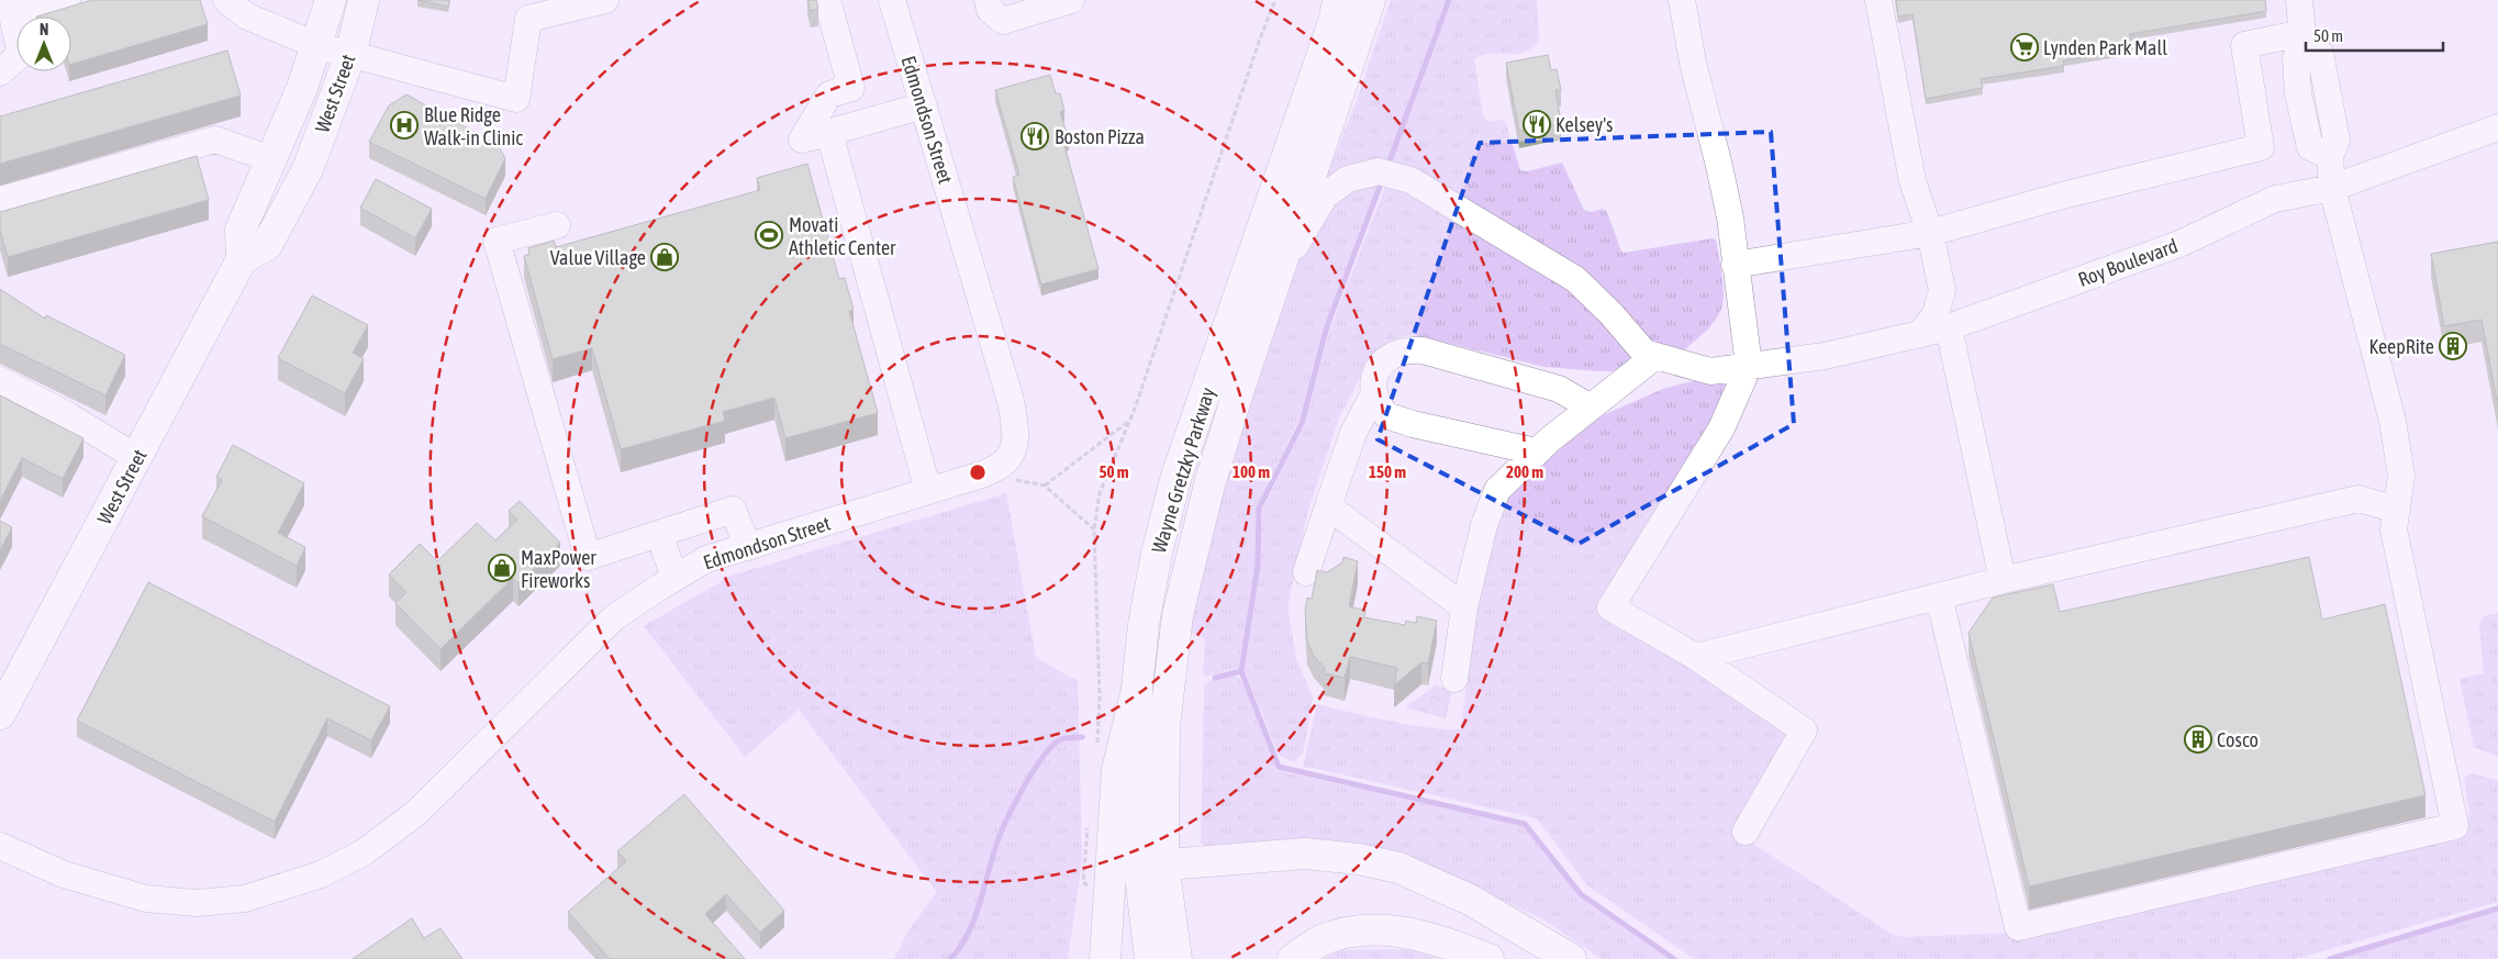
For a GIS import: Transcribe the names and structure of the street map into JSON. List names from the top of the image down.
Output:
{
  "streets": {
    "main road": ["West Street", "Wayne Gretzky Parkway"],
    "street": ["Edmondson Street", "Roy Boulevard"]
  },
  "places": {
    "supermarket": ["Lynden Park Mall"],
    "restaurant": ["Kelsey's", "Boston Pizza"],
    "hospital": ["Blue Ridge Walk-in Clinic"],
    "sports": ["Movati Athletic Center"],
    "shop": ["Value Village", "MaxPower Fireworks"],
    "building": ["KeepRite", "Cosco"]
  },
  "scale_bar": "50 m",
  "north": "top",
  "rings": [
    "50 m",
    "100 m",
    "150 m",
    "200 m"
  ]
}
